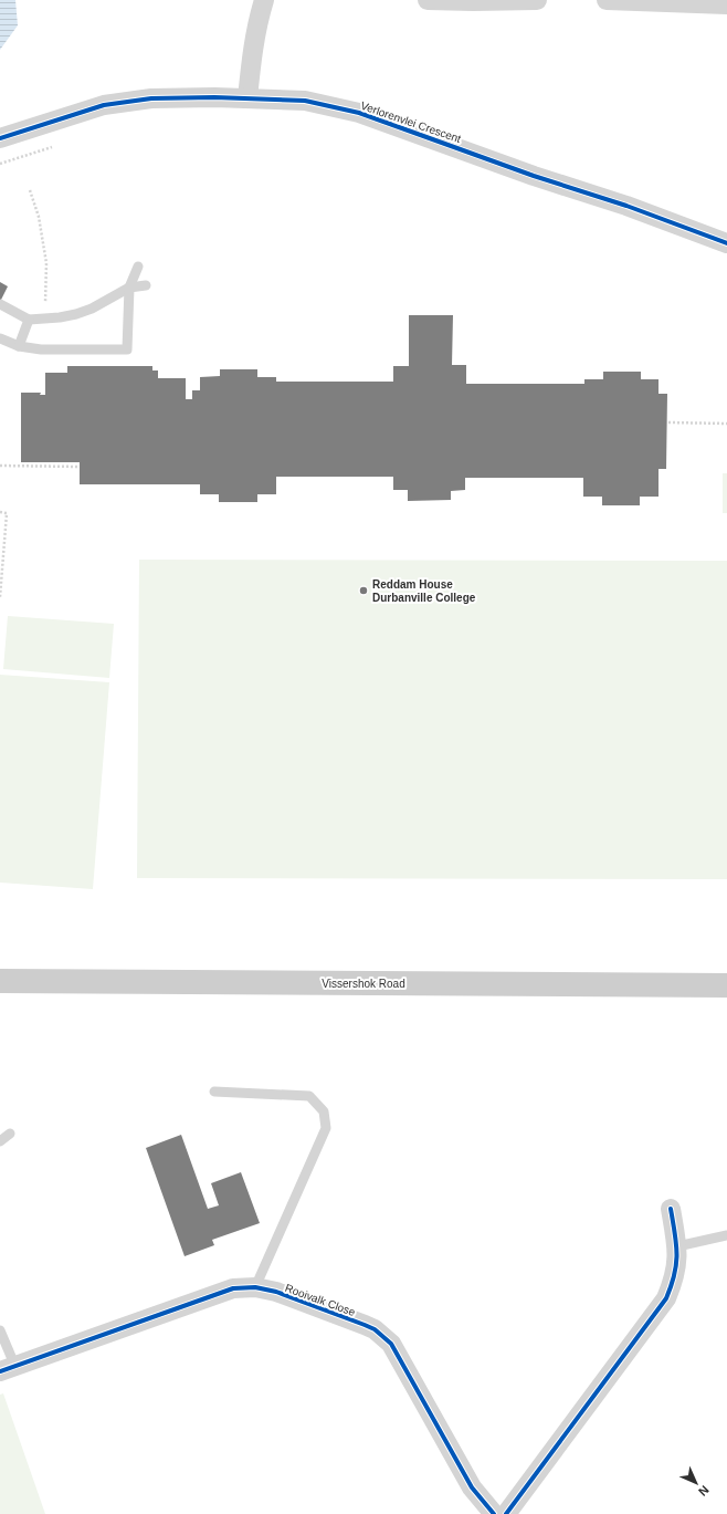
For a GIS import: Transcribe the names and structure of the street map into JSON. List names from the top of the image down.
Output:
{
  "streets": {
    "main road": ["Vissershok Road"],
    "street": ["Verlorenvlei Crescent", "Rooivalk Close"]
  },
  "places": ["Reddam House Durbanville College"],
  "north": "bottom right"
}
